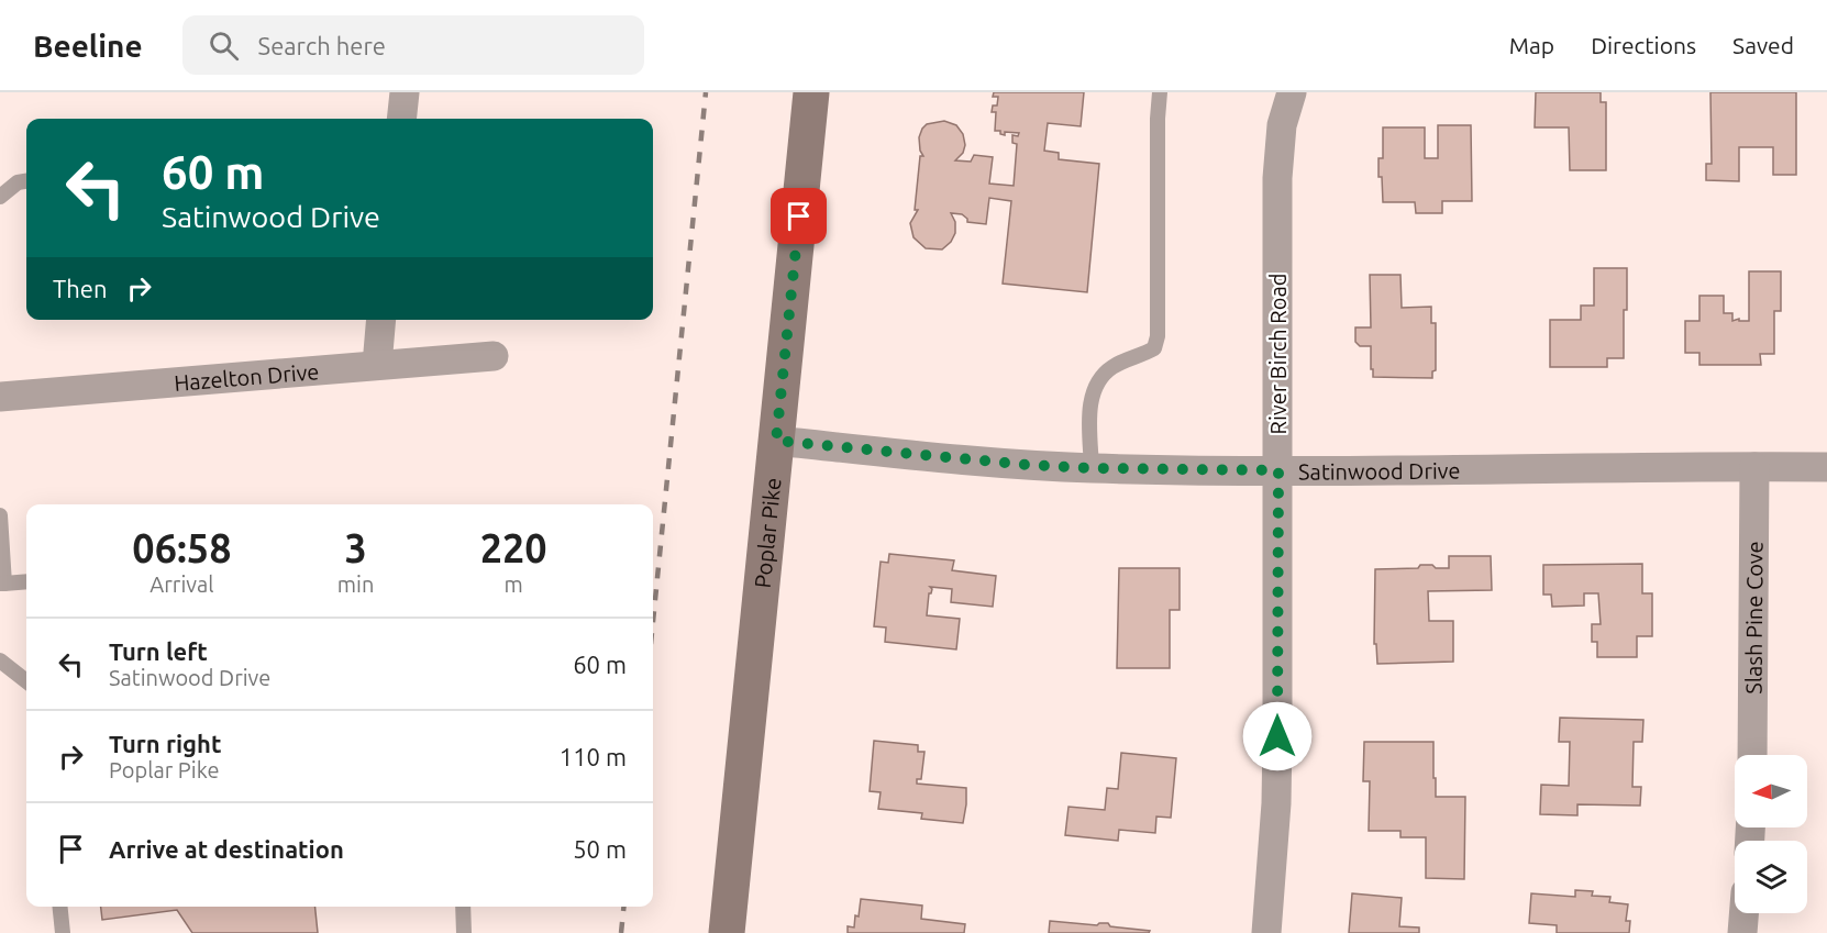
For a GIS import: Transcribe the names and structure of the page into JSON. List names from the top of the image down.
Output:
{
  "streets": {
    "main road": ["Poplar Pike"],
    "street": [
      "River Birch Road",
      "Hazelton Drive",
      "Satinwood Drive",
      "Slash Pine Cove"
    ]
  },
  "crossings": [
    ["River Birch Road", "Satinwood Drive"],
    ["Satinwood Drive", "Poplar Pike"],
    ["Satinwood Drive", "Slash Pine Cove"]
  ],
  "north": "left",
  "page": {
    "header": "Beeline",
    "search": "Search here",
    "nav": ["Map", "Directions", "Saved"],
    "turn": ["60 m", "Satinwood Drive"],
    "then": "Then",
    "eta": [
      "06:58",
      "Arrival",
      "3",
      "min",
      "220",
      "m"
    ],
    "list": [
      {
        "name": "Turn left",
        "note": "Satinwood Drive",
        "value": "60 m"
      },
      {
        "name": "Turn right",
        "note": "Poplar Pike",
        "value": "110 m"
      },
      {
        "name": "Arrive at destination",
        "value": "50 m"
      }
    ]
  }
}
